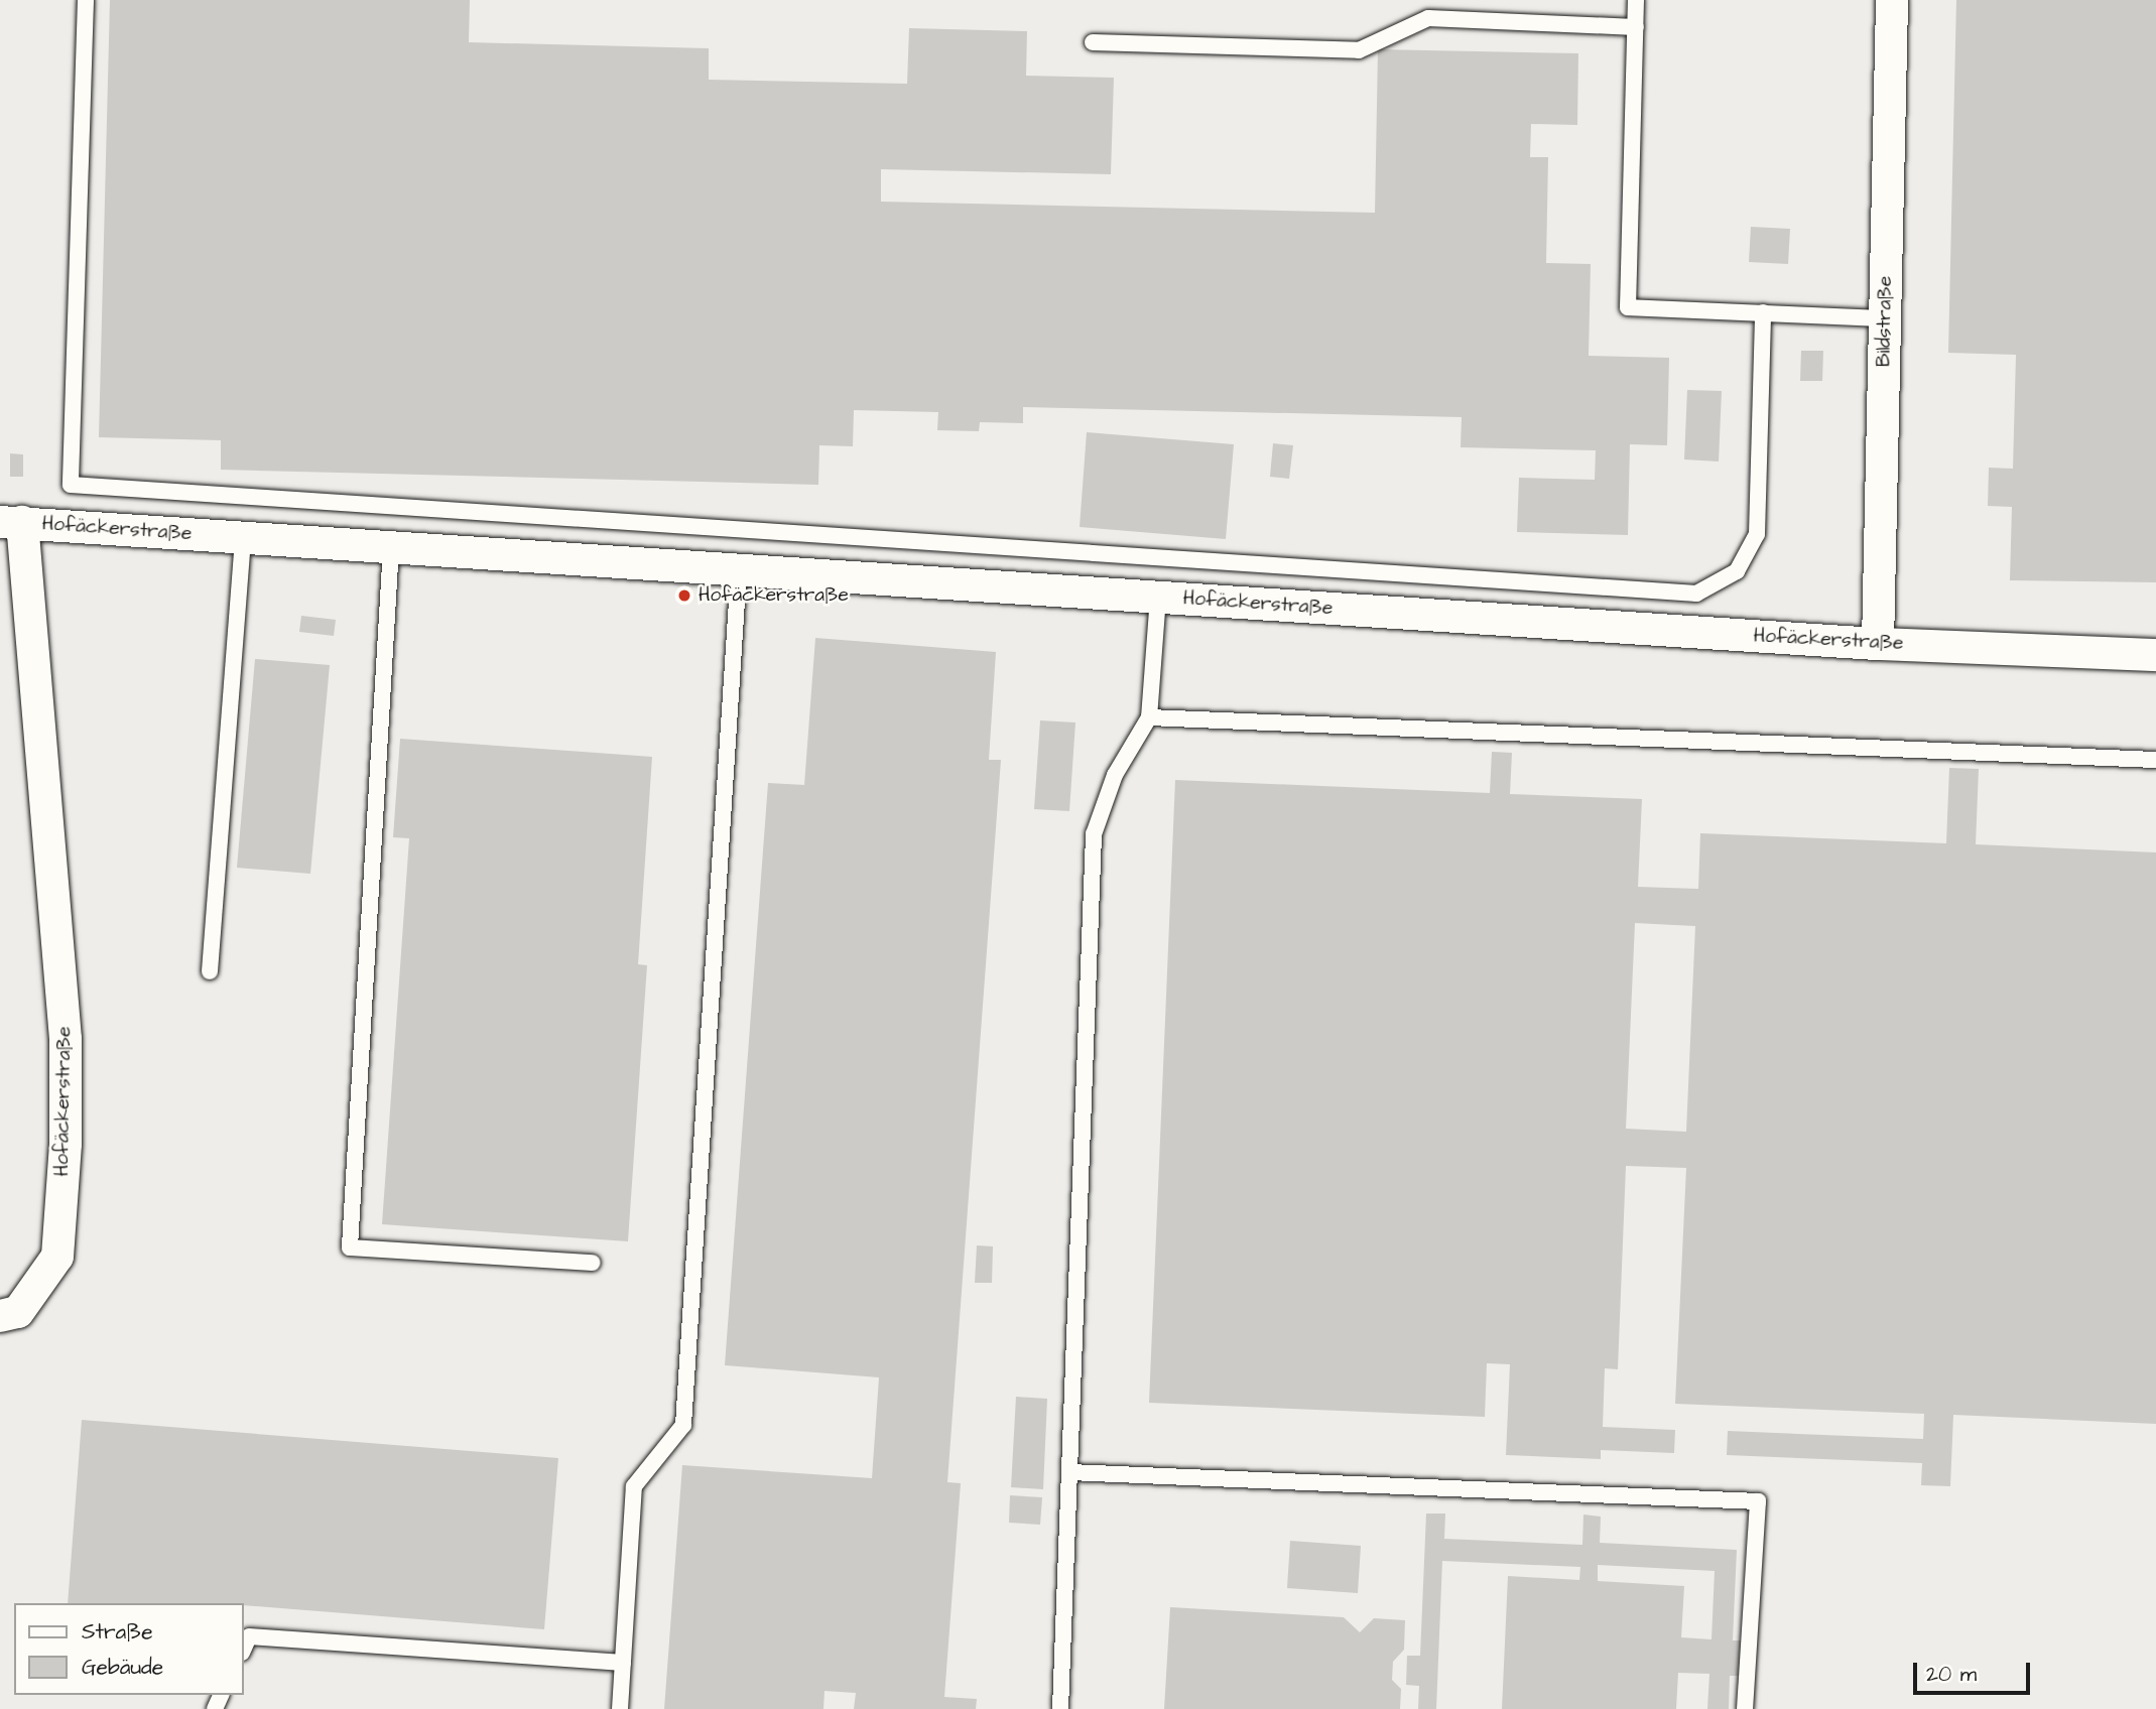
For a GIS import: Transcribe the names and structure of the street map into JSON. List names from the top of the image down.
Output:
{
  "streets": {
    "street": ["Bildstraße", "Hofäckerstraße"]
  },
  "crossings": [
    ["Bildstraße", "Hofäckerstraße"]
  ],
  "places": ["Hofäckerstraße"],
  "legend": ["Straße", "Gebäude"],
  "scale_bar": "20 m"
}
